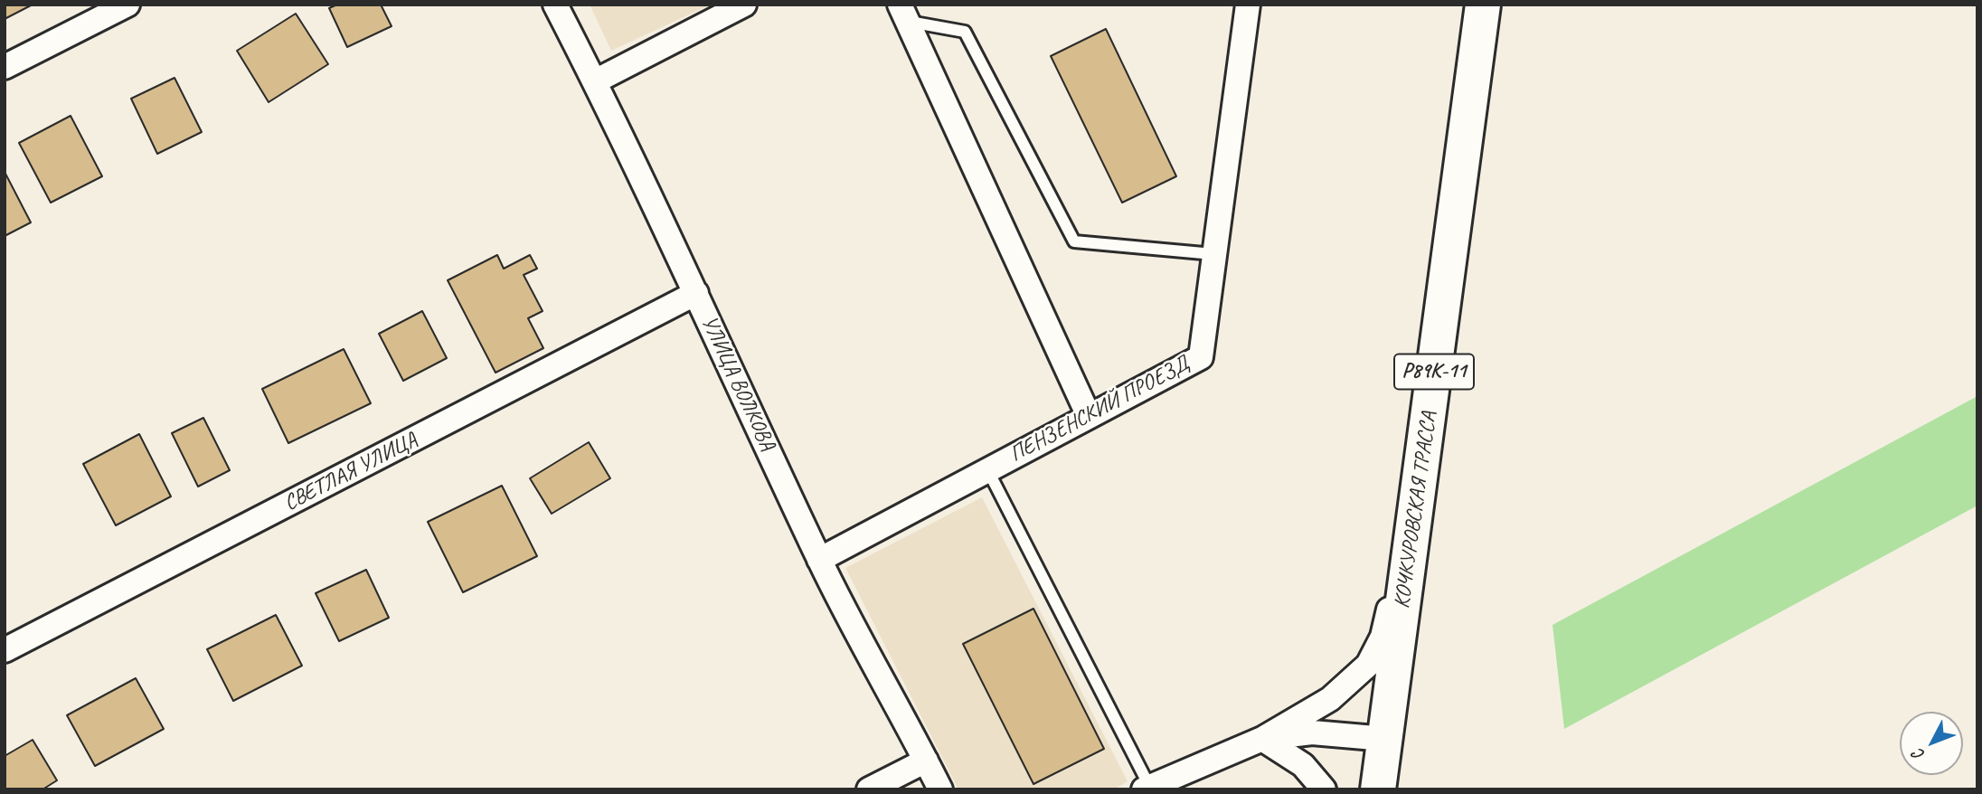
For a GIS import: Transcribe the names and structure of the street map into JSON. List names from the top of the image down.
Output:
{
  "streets": {
    "main road": ["Р89К-11", "КОЧКУРОВСКАЯ ТРАССА"],
    "street": ["УЛИЦА ВОЛКОВА", "ПЕНЗЕНСКИЙ ПРОЕЗД", "СВЕТЛАЯ УЛИЦА"]
  },
  "crossings": [
    ["УЛИЦА ВОЛКОВА", "ПЕНЗЕНСКИЙ ПРОЕЗД"],
    ["УЛИЦА ВОЛКОВА", "СВЕТЛАЯ УЛИЦА"]
  ],
  "north": "bottom left"
}
